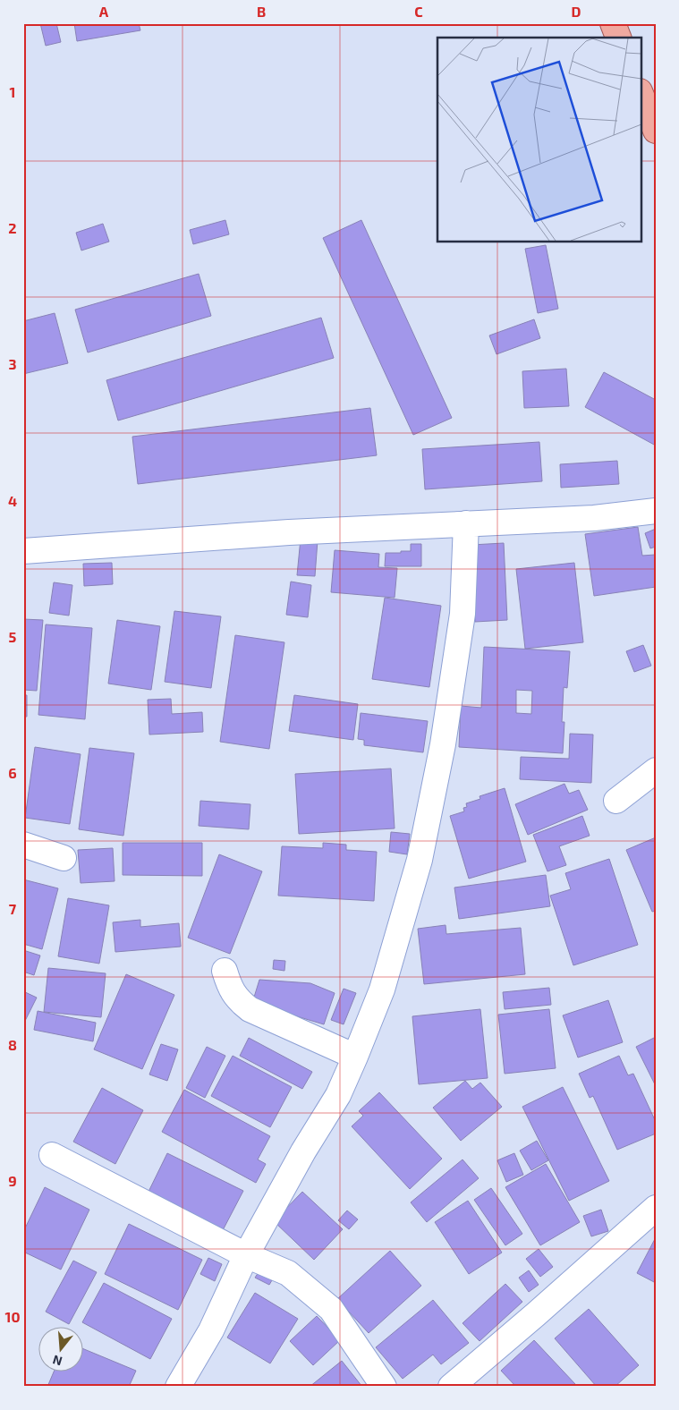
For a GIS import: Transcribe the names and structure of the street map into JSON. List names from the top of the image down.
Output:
{
  "north": "bottom",
  "grid": {
    "columns": [
      "A",
      "B",
      "C",
      "D"
    ],
    "rows": [
      "1",
      "2",
      "3",
      "4",
      "5",
      "6",
      "7",
      "8",
      "9",
      "10"
    ]
  }
}
